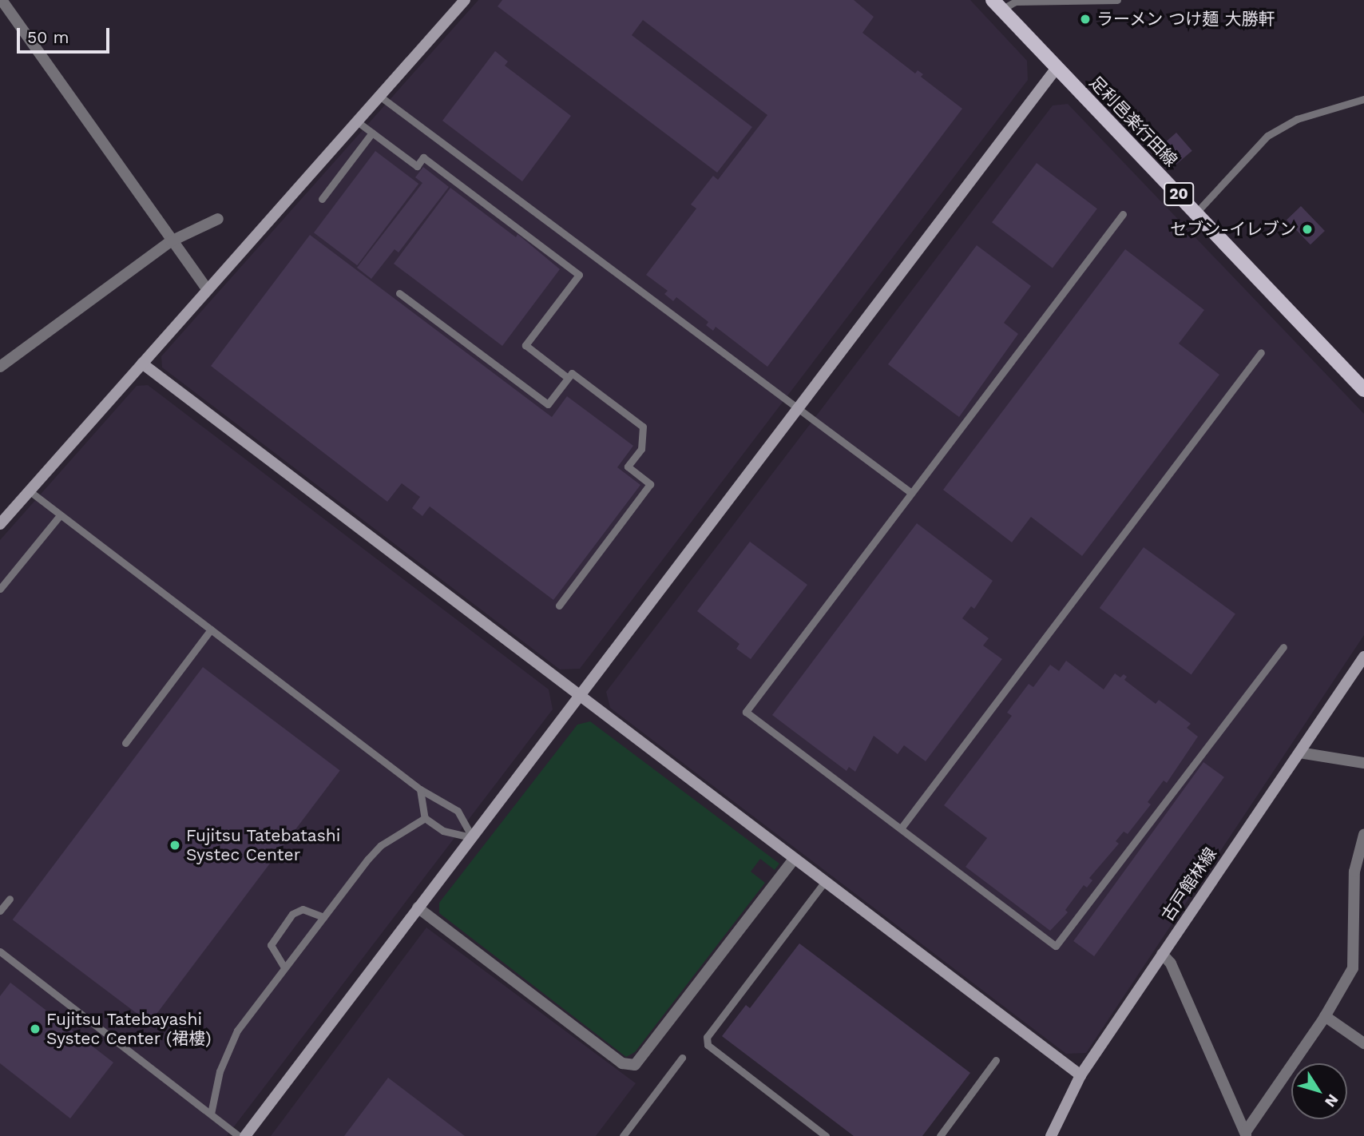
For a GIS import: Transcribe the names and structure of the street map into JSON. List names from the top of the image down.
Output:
{
  "streets": {
    "main road": ["足利邑楽行田線", "20"],
    "street": ["古戸館林線"]
  },
  "places": [
    "ラーメン つけ麺 大勝軒",
    "セブン-イレブン",
    "Fujitsu Tatebatashi Systec Center",
    "Fujitsu Tatebayashi Systec Center (裙樓)"
  ],
  "scale_bar": "50 m",
  "north": "bottom right"
}
